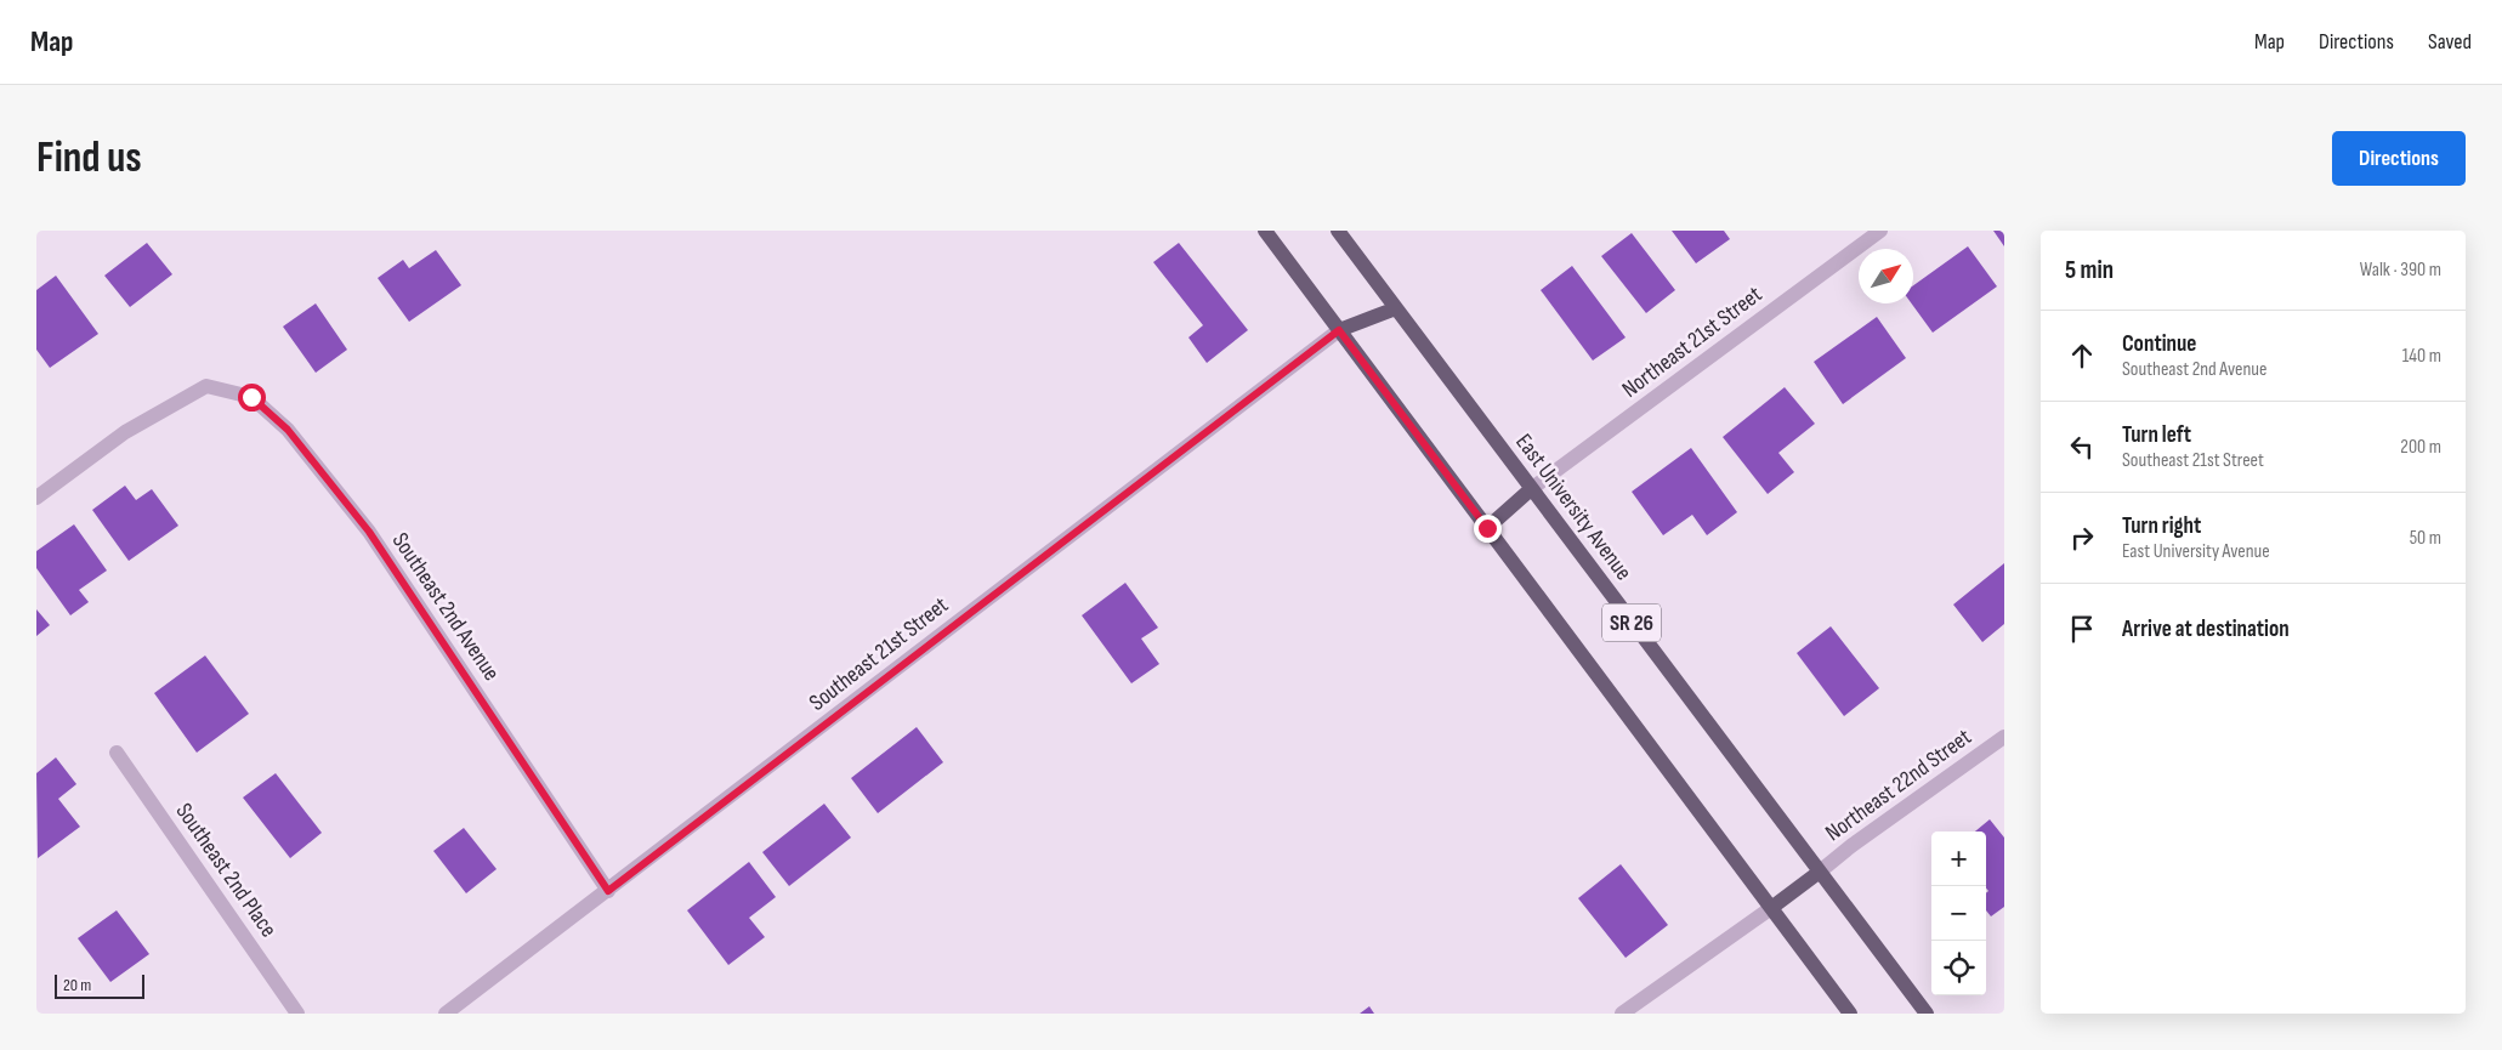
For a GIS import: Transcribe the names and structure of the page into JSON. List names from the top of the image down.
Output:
{
  "streets": {
    "main road": ["East University Avenue", "SR 26"],
    "street": [
      "Northeast 21st Street",
      "Southeast 2nd Avenue",
      "Southeast 21st Street",
      "Northeast 22nd Street",
      "Southeast 2nd Place"
    ]
  },
  "crossings": [
    ["Northeast 21st Street", "East University Avenue"],
    ["East University Avenue", "Northeast 22nd Street"],
    ["Southeast 2nd Avenue", "Southeast 21st Street"],
    ["SR 26", "Southeast 21st Street"]
  ],
  "scale_bar": "20 m",
  "north": "top right",
  "page": {
    "header": "Map",
    "nav": ["Map", "Directions", "Saved"],
    "buttons": "Directions",
    "title": "Find us",
    "heading": ["5 min", "Walk · 390 m"],
    "list": [
      ["Continue", "Southeast 2nd Avenue", "140 m"],
      ["Turn left", "Southeast 21st Street", "200 m"],
      ["Turn right", "East University Avenue", "50 m"],
      "Arrive at destination"
    ],
    "map_buttons": ["+", "−"],
    "scale": "20 m"
  }
}
